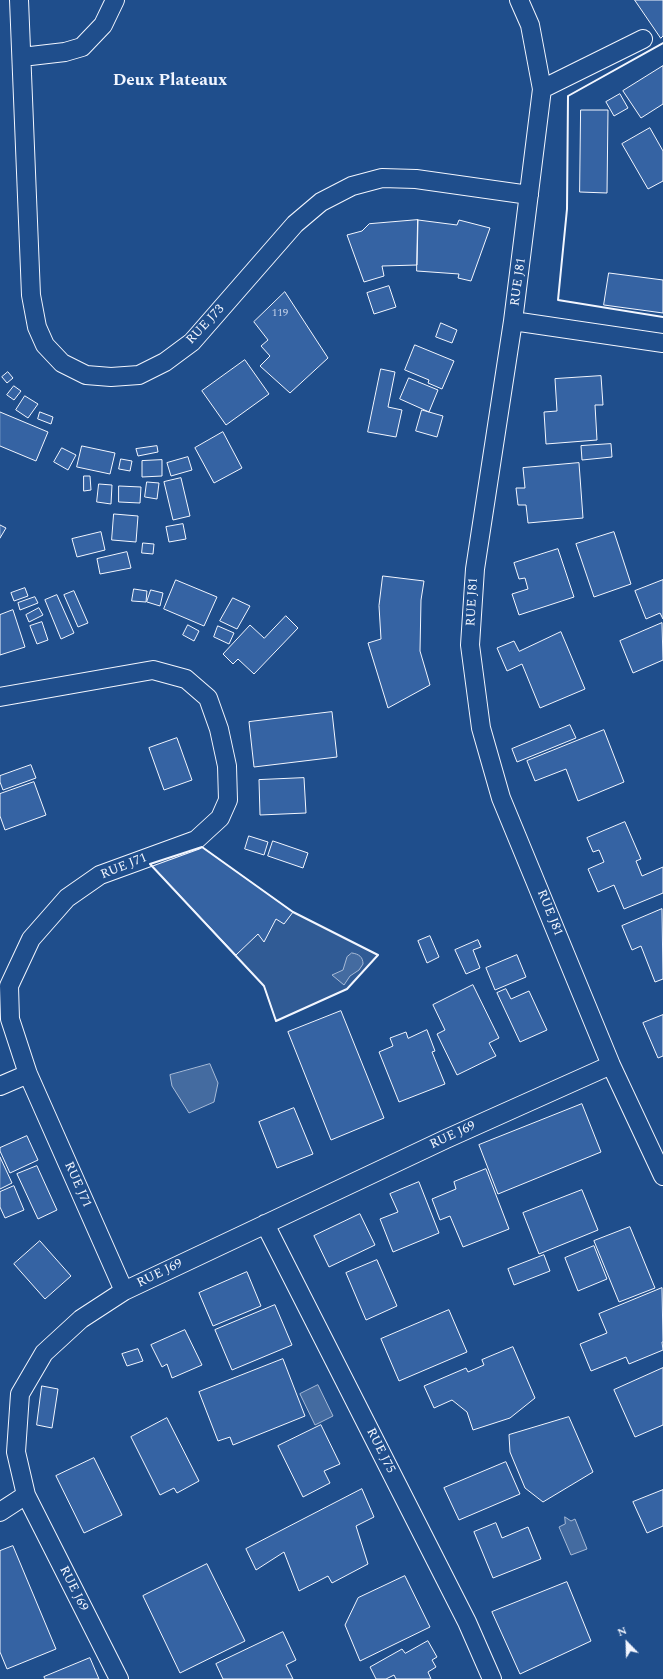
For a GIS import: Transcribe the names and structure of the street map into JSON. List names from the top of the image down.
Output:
{
  "streets": {
    "street": [
      "RUE J81",
      "RUE J73",
      "RUE J71",
      "RUE J69",
      "RUE J75"
    ]
  },
  "crossings": [
    ["RUE J81", "RUE J73"],
    ["RUE J81", "RUE J69"],
    ["RUE J71", "RUE J69"],
    ["RUE J69", "RUE J75"]
  ],
  "districts": ["Deux Plateaux"],
  "house_numbers": ["119"],
  "north": "top left"
}
